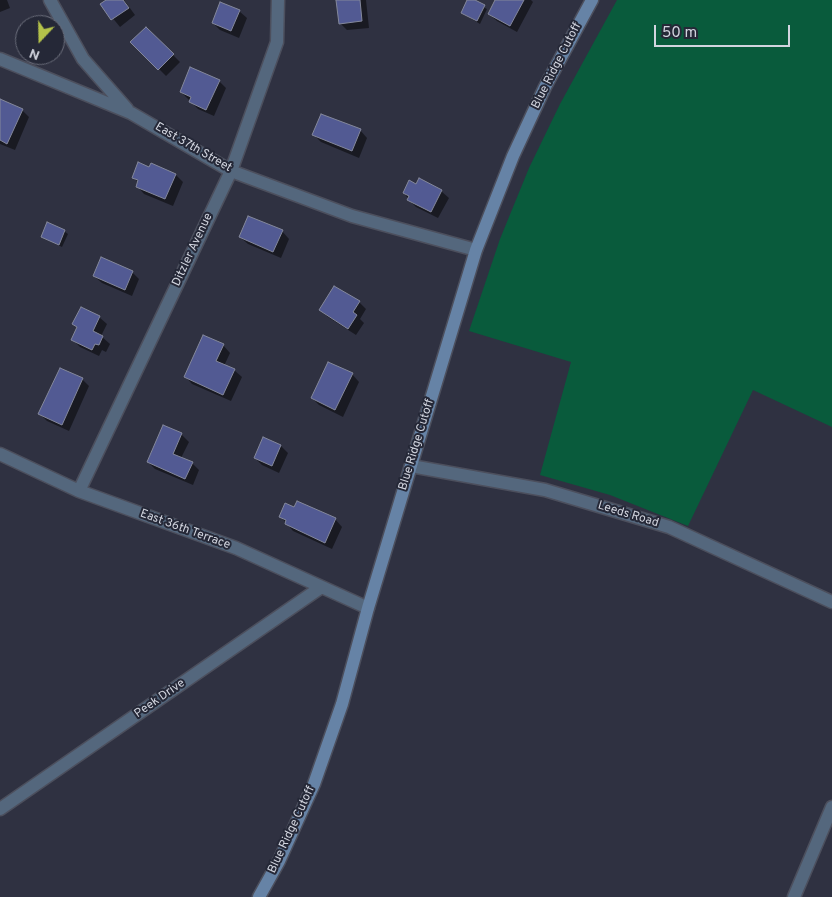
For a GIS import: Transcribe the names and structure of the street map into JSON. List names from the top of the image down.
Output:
{
  "streets": {
    "main road": ["Blue Ridge Cutoff"],
    "street": [
      "East 37th Street",
      "Ditzler Avenue",
      "Leeds Road",
      "East 36th Terrace",
      "Peek Drive"
    ]
  },
  "crossings": [
    ["Blue Ridge Cutoff", "East 37th Street"],
    ["Blue Ridge Cutoff", "Leeds Road"],
    ["Blue Ridge Cutoff", "East 36th Terrace"],
    ["East 37th Street", "Ditzler Avenue"],
    ["Ditzler Avenue", "East 36th Terrace"],
    ["East 36th Terrace", "Peek Drive"]
  ],
  "scale_bar": "50 m",
  "north": "bottom"
}
